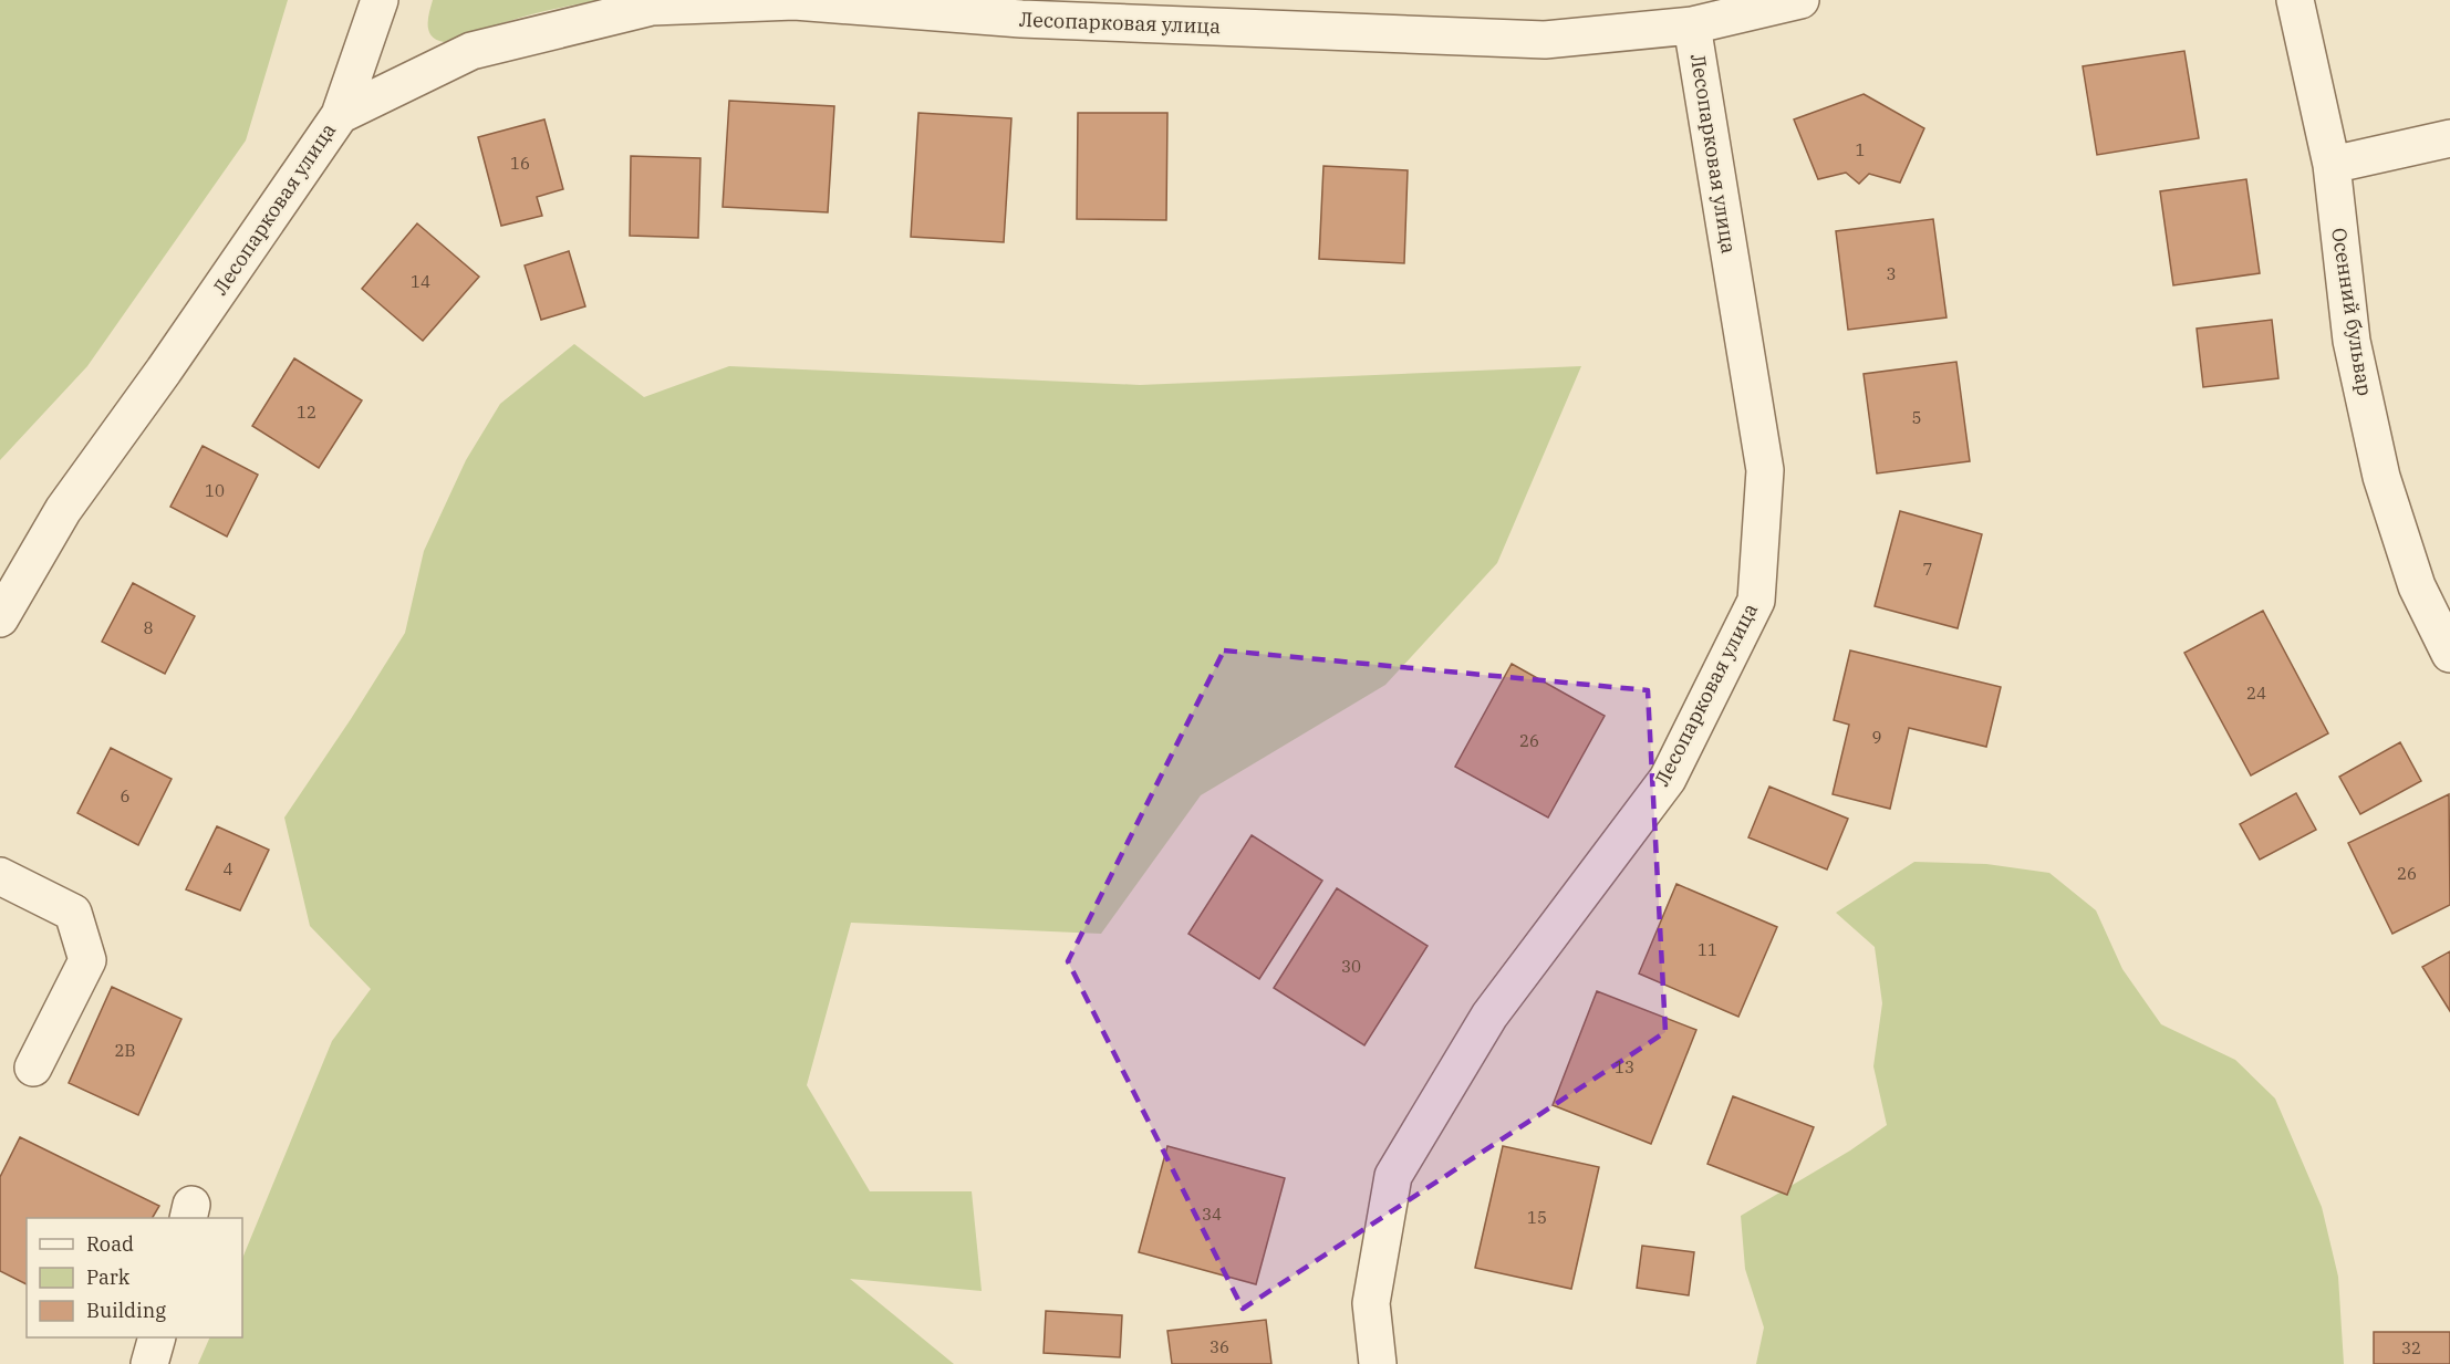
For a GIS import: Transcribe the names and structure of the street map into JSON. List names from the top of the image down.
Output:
{
  "streets": {
    "street": ["Лесопарковая улица", "Осенний бульвар"]
  },
  "house_numbers": [
    "1",
    "16",
    "3",
    "14",
    "12",
    "5",
    "10",
    "7",
    "8",
    "24",
    "9",
    "26",
    "6",
    "4",
    "26",
    "11",
    "30",
    "2В",
    "13",
    "34",
    "15",
    "36",
    "32"
  ],
  "legend": ["Road", "Park", "Building"]
}
